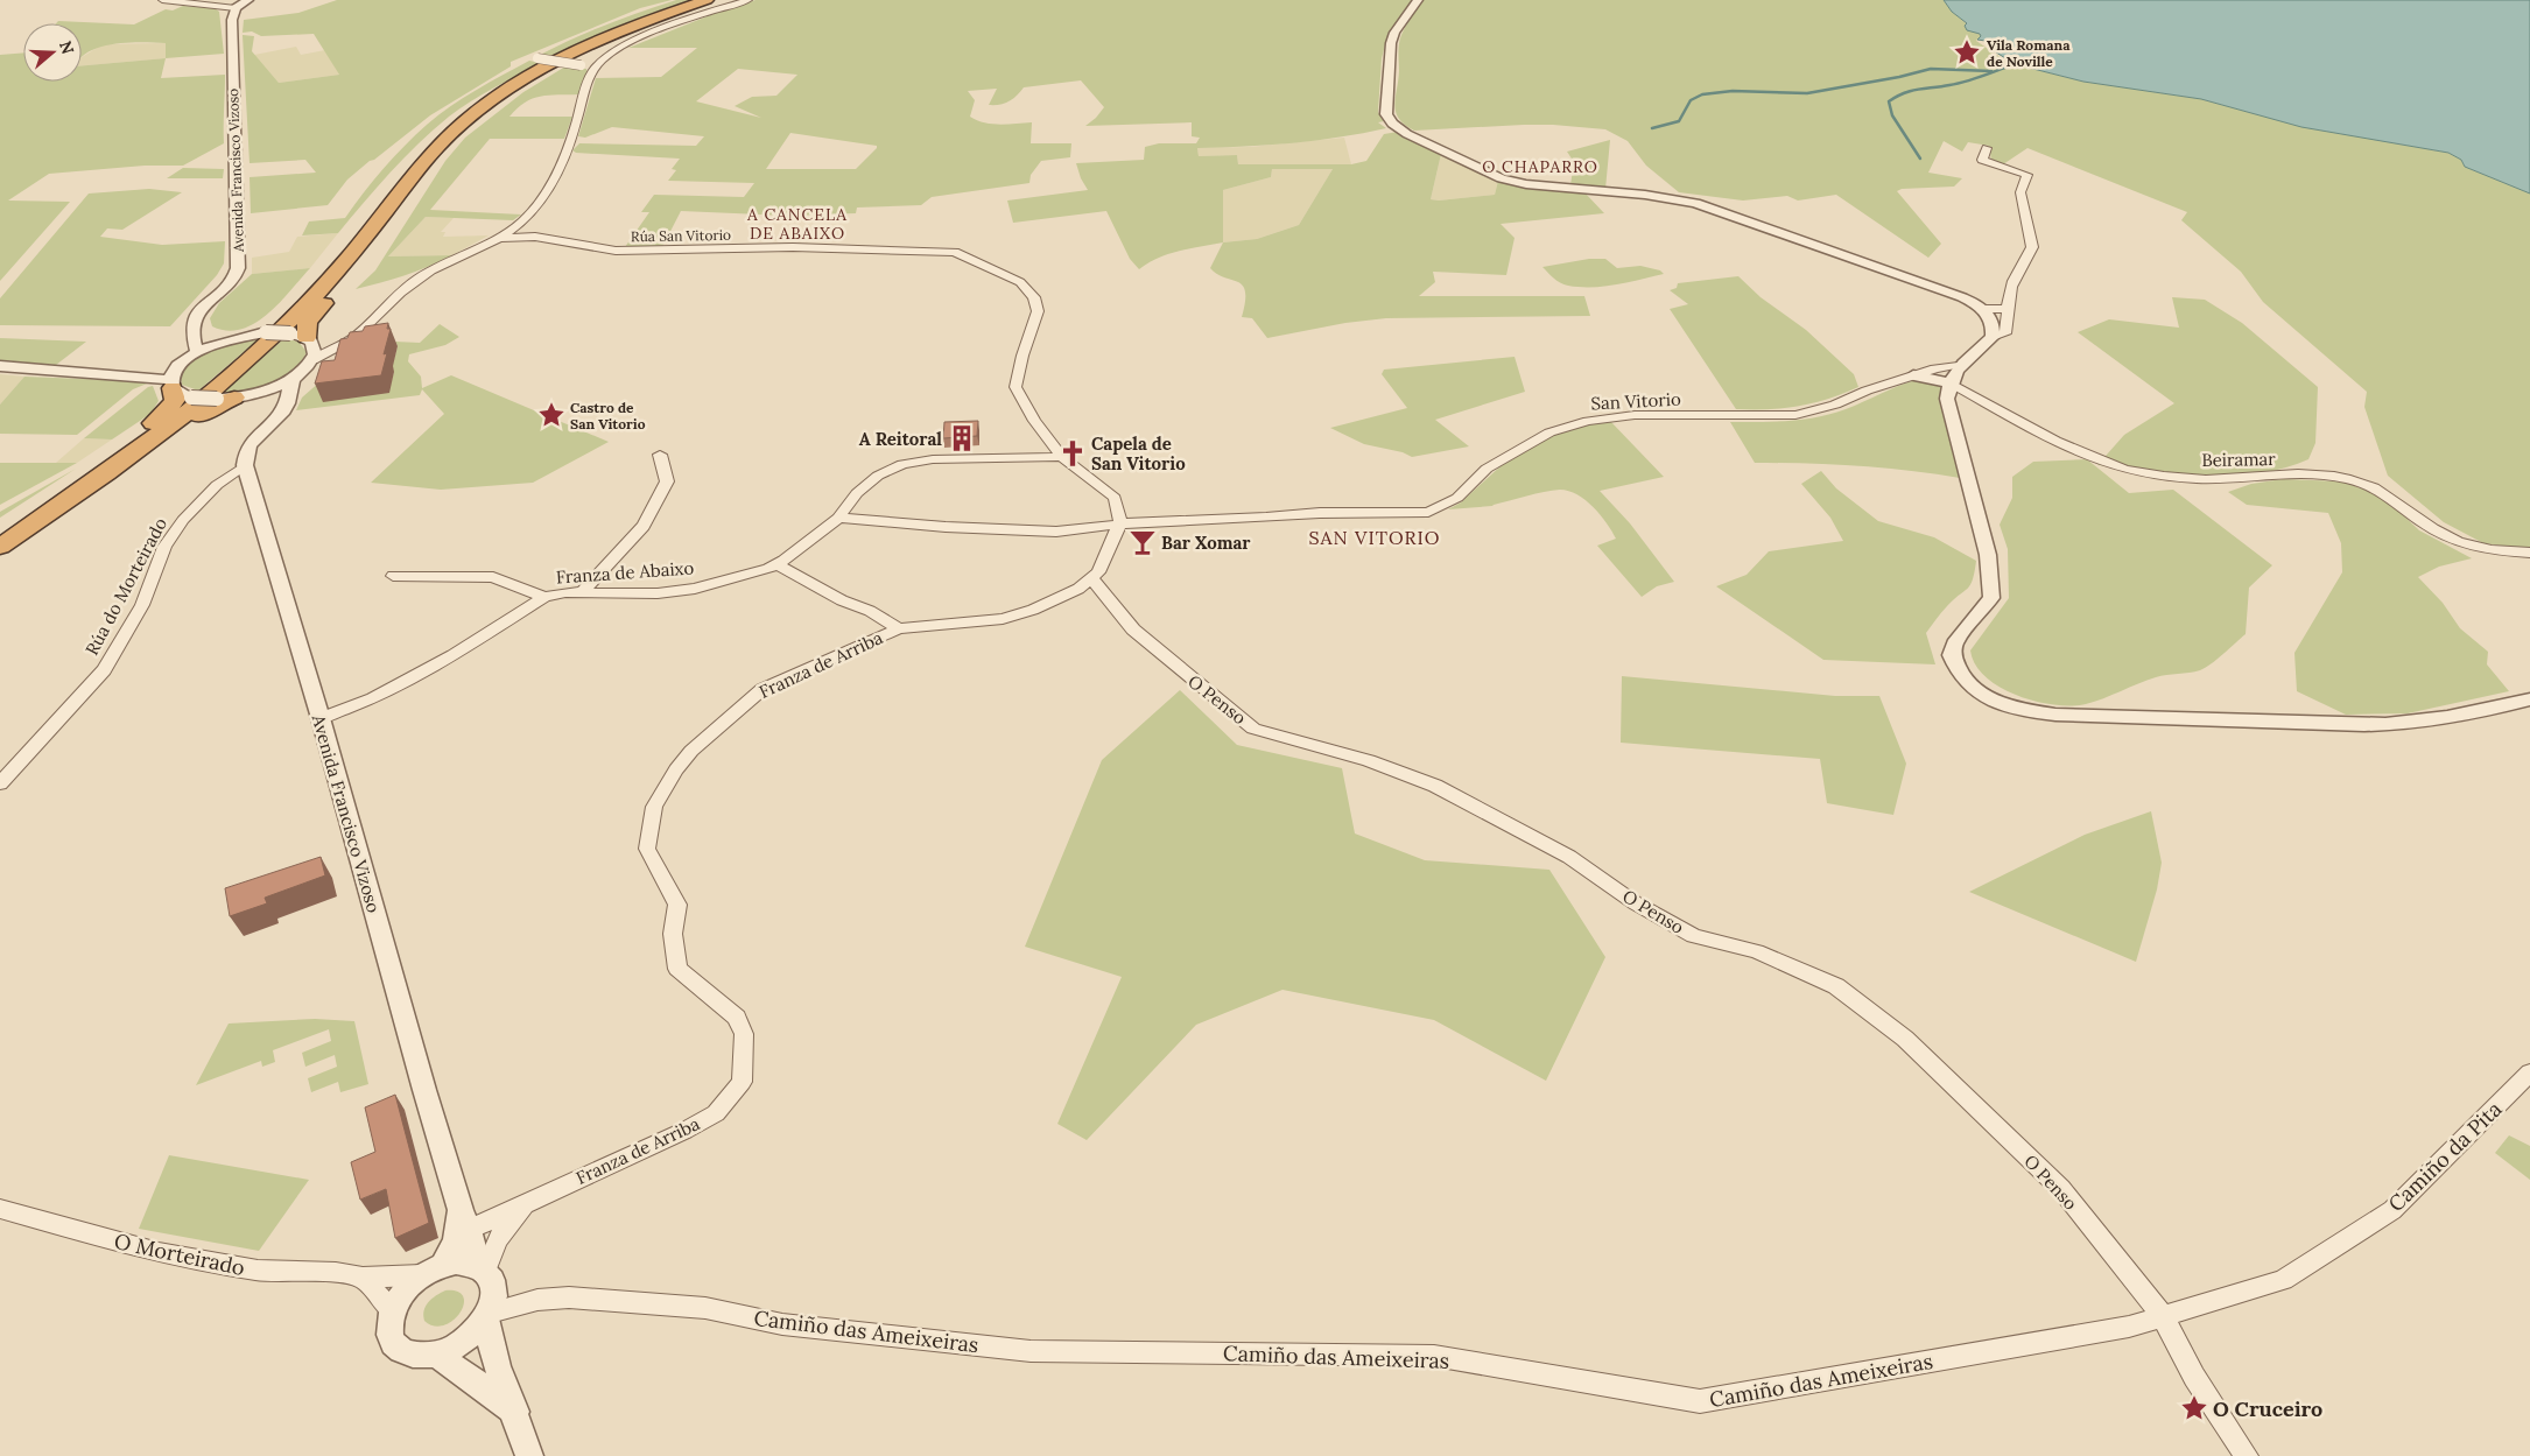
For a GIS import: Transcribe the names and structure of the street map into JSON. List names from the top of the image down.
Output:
{
  "streets": {
    "street": [
      "Avenida Francisco Vizoso",
      "Rúa San Vitorio",
      "San Vitorio",
      "Beiramar",
      "Franza de Abaixo",
      "Rúa do Morteirado",
      "Franza de Arriba",
      "O Penso",
      "Camiño da Pita",
      "O Morteirado",
      "Camiño das Ameixeiras"
    ]
  },
  "crossings": [
    ["Avenida Francisco Vizoso", "Franza de Abaixo"],
    ["Avenida Francisco Vizoso", "Rúa do Morteirado"],
    ["Avenida Francisco Vizoso", "O Morteirado"],
    ["Avenida Francisco Vizoso", "Camiño das Ameixeiras"],
    ["Rúa San Vitorio", "San Vitorio"],
    ["Rúa San Vitorio", "Franza de Abaixo"],
    ["Franza de Arriba", "O Penso"],
    ["O Penso", "Camiño da Pita"],
    ["O Penso", "Camiño das Ameixeiras"],
    ["Camiño da Pita", "Camiño das Ameixeiras"],
    ["O Morteirado", "Camiño das Ameixeiras"]
  ],
  "districts": ["O CHAPARRO", "A CANCELA DE ABAIXO", "SAN VITORIO"],
  "places": {
    "place": ["Vila Romana de Noville", "Castro de San Vitorio", "O Cruceiro"],
    "building": ["A Reitoral"],
    "church": ["Capela de San Vitorio"],
    "bar": ["Bar Xomar"]
  },
  "north": "right"
}
